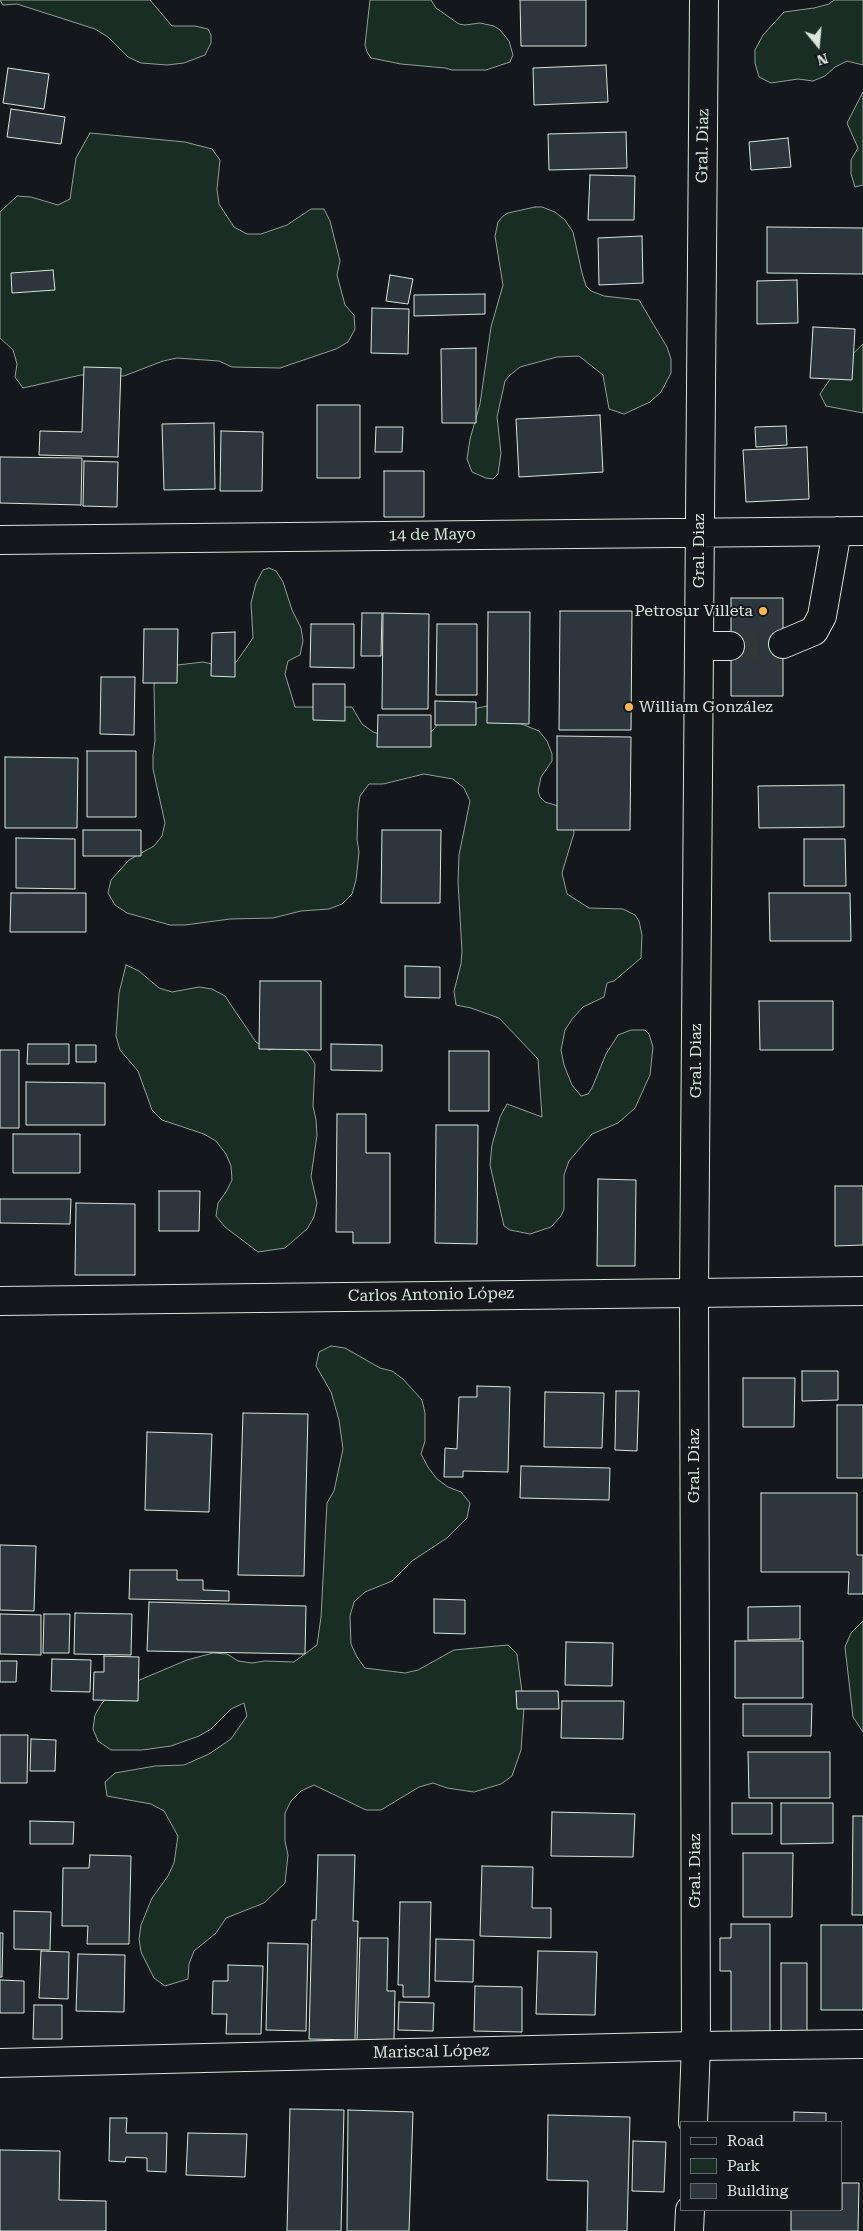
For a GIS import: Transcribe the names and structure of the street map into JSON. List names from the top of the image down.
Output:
{
  "streets": {
    "street": [
      "Gral. Diaz",
      "14 de Mayo",
      "Carlos Antonio López",
      "Mariscal López"
    ]
  },
  "crossings": [
    ["Gral. Diaz", "14 de Mayo"],
    ["Gral. Diaz", "Carlos Antonio López"],
    ["Gral. Diaz", "Mariscal López"]
  ],
  "places": ["Petrosur Villeta", "William González"],
  "legend": ["Road", "Park", "Building"],
  "north": "bottom"
}
